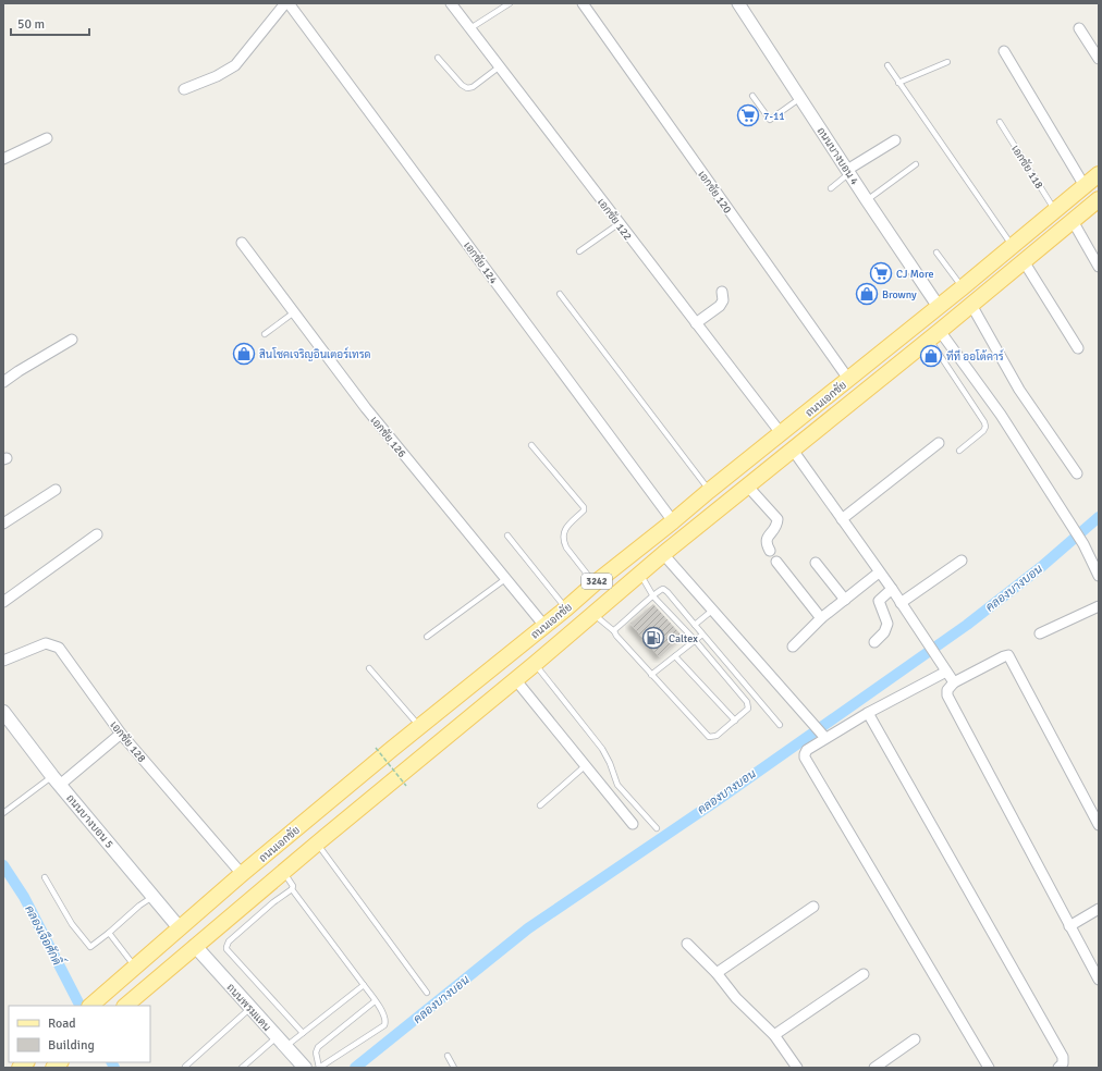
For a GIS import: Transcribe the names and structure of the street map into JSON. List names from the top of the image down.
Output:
{
  "streets": {
    "main road": [
      "ถนนเอกชัย",
      "3242",
      "ถนนบางบอน 5",
      "ถนนพรมแดน"
    ],
    "street": [
      "ถนนบางบอน 4",
      "เอกชัย 120",
      "เอกชัย 122",
      "เอกชัย 124",
      "เอกชัย 126",
      "เอกชัย 128"
    ],
    "lane": ["เอกชัย 118"]
  },
  "crossings": [
    ["ถนนบางบอน 4", "ถนนเอกชัย"],
    ["เอกชัย 118", "ถนนเอกชัย"],
    ["เอกชัย 120", "ถนนเอกชัย"],
    ["เอกชัย 122", "ถนนเอกชัย"],
    ["เอกชัย 124", "ถนนเอกชัย"],
    ["ถนนเอกชัย", "เอกชัย 126"],
    ["ถนนเอกชัย", "เอกชัย 128"],
    ["ถนนเอกชัย", "ถนนบางบอน 5"],
    ["ถนนเอกชัย", "ถนนพรมแดน"]
  ],
  "water": ["คลองบางบอน", "คลองเจือศักดิ์"],
  "places": {
    "supermarket": ["7-11", "CJ More"],
    "shop": ["Browny", "สินโชคเจริญอินเตอร์เทรด", "ทีที ออโต้คาร์"],
    "fuel station": ["Caltex"]
  },
  "legend": ["Road", "Building"],
  "scale_bar": "50 m"
}
